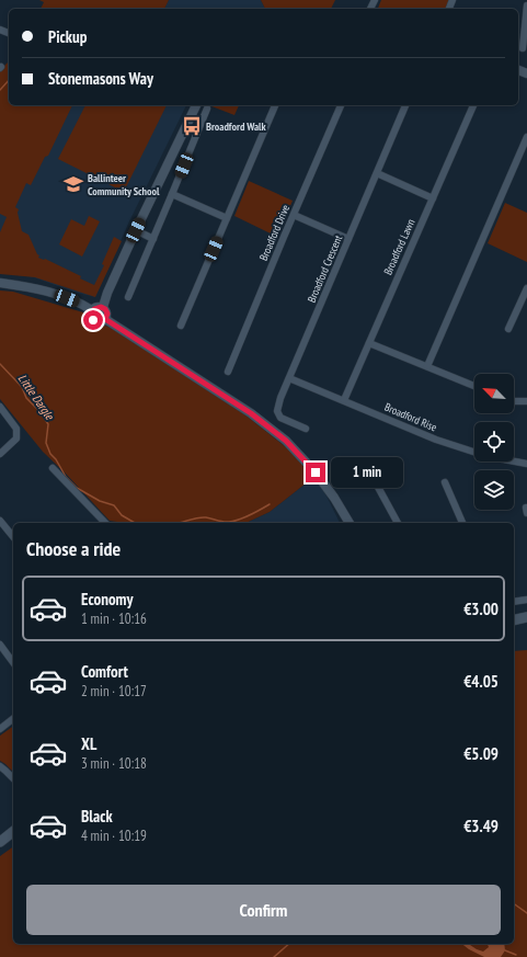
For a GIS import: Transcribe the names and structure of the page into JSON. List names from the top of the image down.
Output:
{
  "streets": {
    "street": [
      "Broadford Drive",
      "Broadford Lawn",
      "Broadford Crescent",
      "Broadford Rise"
    ]
  },
  "crossings": [
    ["Broadford Lawn", "Broadford Rise"],
    ["Broadford Crescent", "Broadford Rise"]
  ],
  "water": ["Little Dargle"],
  "places": {
    "bus stop": ["Broadford Walk"],
    "school or university": ["Ballinteer Community School"]
  },
  "north": "top left",
  "page": {
    "banner": ["Pickup", "Stonemasons Way"],
    "bubble": "1 min",
    "heading": "Choose a ride",
    "list": [
      {
        "name": "Economy",
        "note": "1 min · 10:16",
        "value": "€3.00"
      },
      {
        "name": "Comfort",
        "note": "2 min · 10:17",
        "value": "€4.05"
      },
      {
        "name": "XL",
        "note": "3 min · 10:18",
        "value": "€5.09"
      },
      {
        "name": "Black",
        "note": "4 min · 10:19",
        "value": "€3.49"
      }
    ],
    "buttons": "Confirm"
  }
}
